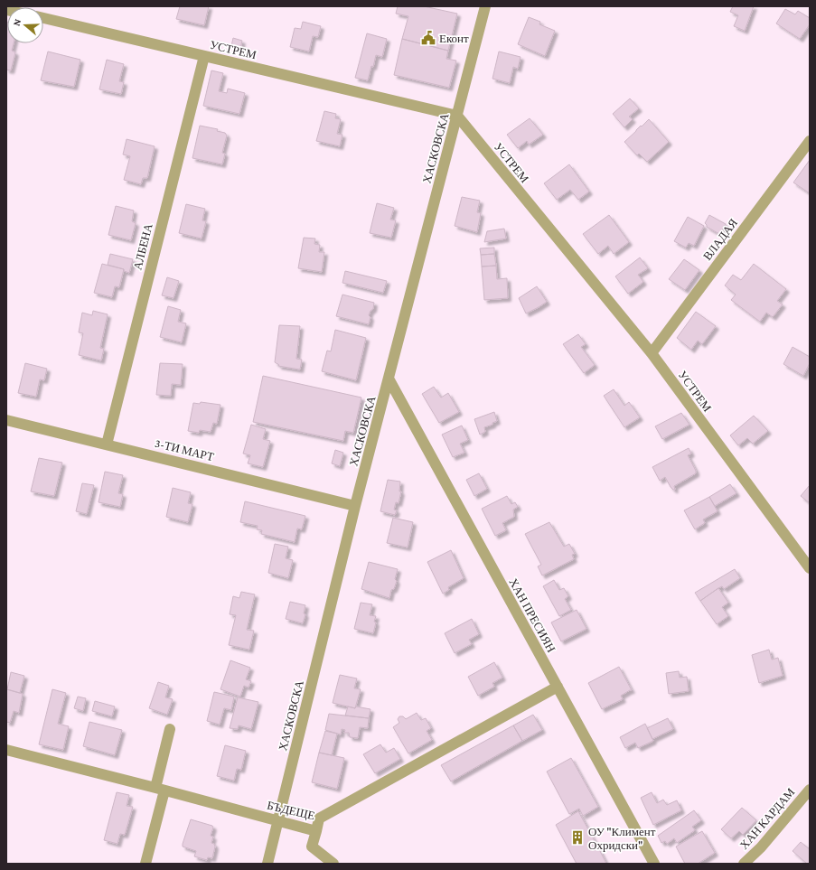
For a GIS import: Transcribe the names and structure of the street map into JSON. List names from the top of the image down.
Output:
{
  "streets": {
    "street": [
      "УСТРЕМ",
      "ХАСКОВСКА",
      "ВЛАДАЯ",
      "АЛБЕНА",
      "3-ТИ МАРТ",
      "ХАН ПРЕСИЯН",
      "БЪДЕЩЕ",
      "ХАН КАРДАМ"
    ]
  },
  "crossings": [
    ["УСТРЕМ", "ХАСКОВСКА"],
    ["УСТРЕМ", "ВЛАДАЯ"],
    ["УСТРЕМ", "АЛБЕНА"],
    ["ХАСКОВСКА", "3-ТИ МАРТ"],
    ["ХАСКОВСКА", "ХАН ПРЕСИЯН"],
    ["ХАСКОВСКА", "БЪДЕЩЕ"],
    ["АЛБЕНА", "3-ТИ МАРТ"],
    ["ХАН ПРЕСИЯН", "БЪДЕЩЕ"]
  ],
  "places": {
    "public building": ["Еконт"],
    "building": ["ОУ \"Климент Охридски\""]
  },
  "north": "left"
}
